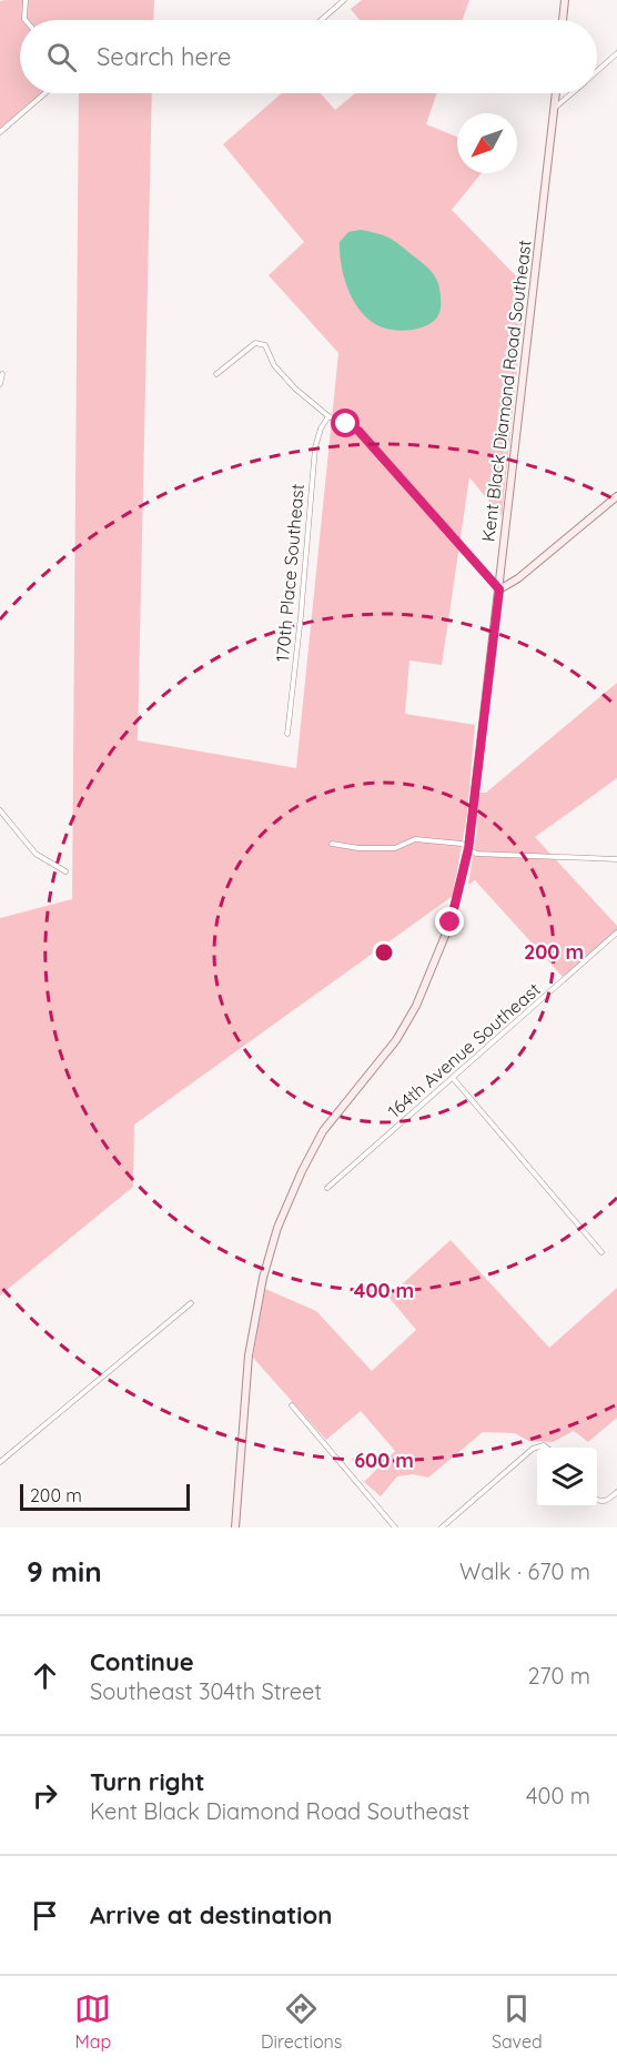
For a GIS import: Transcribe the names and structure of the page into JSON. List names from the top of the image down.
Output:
{
  "streets": {
    "street": ["Kent Black Diamond Road Southeast", "170th Place Southeast", "164th Avenue Southeast"]
  },
  "scale_bar": "200 m",
  "north": "bottom left",
  "page": {
    "search": "Search here",
    "scale": "200 m",
    "heading": ["9 min", "Walk · 670 m"],
    "list": [
      ["Continue", "Southeast 304th Street", "270 m"],
      ["Turn right", "Kent Black Diamond Road Southeast", "400 m"],
      "Arrive at destination"
    ],
    "nav": ["Map", "Directions", "Saved"]
  },
  "rings": ["200 m", "400 m", "600 m"]
}
